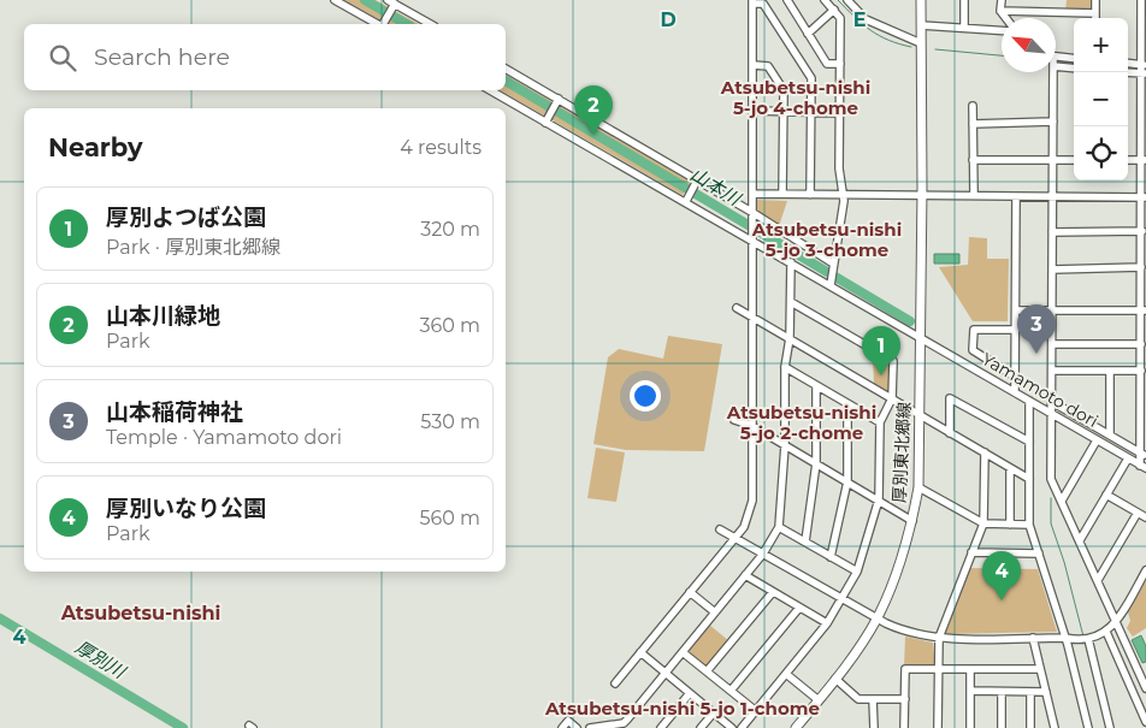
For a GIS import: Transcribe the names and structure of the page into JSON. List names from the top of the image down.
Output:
{
  "streets": {
    "main road": ["厚別東北郷線"],
    "street": ["Yamamoto dori"]
  },
  "crossings": [
    ["Yamamoto dori", "厚別東北郷線"]
  ],
  "districts": [
    "Atsubetsu-nishi 5-jo 4-chome",
    "Atsubetsu-nishi 5-jo 3-chome",
    "Atsubetsu-nishi 5-jo 2-chome",
    "Atsubetsu-nishi",
    "Atsubetsu-nishi 5-jo 1-chome"
  ],
  "water": ["山本川", "厚別川"],
  "north": "top left",
  "page": {
    "map_buttons": ["+", "−"],
    "search": "Search here",
    "pins": [
      "2",
      "3",
      "1",
      "4"
    ],
    "heading": ["Nearby", "4 results"],
    "list": [
      {
        "mark": "1",
        "name": "厚別よつば公園",
        "note": "Park · 厚別東北郷線",
        "value": "320 m"
      },
      {
        "mark": "2",
        "name": "山本川緑地",
        "note": "Park",
        "value": "360 m"
      },
      {
        "mark": "3",
        "name": "山本稲荷神社",
        "note": "Temple · Yamamoto dori",
        "value": "530 m"
      },
      {
        "mark": "4",
        "name": "厚別いなり公園",
        "note": "Park",
        "value": "560 m"
      }
    ]
  },
  "grid": {
    "columns": ["D", "E"],
    "rows": ["4"]
  }
}
